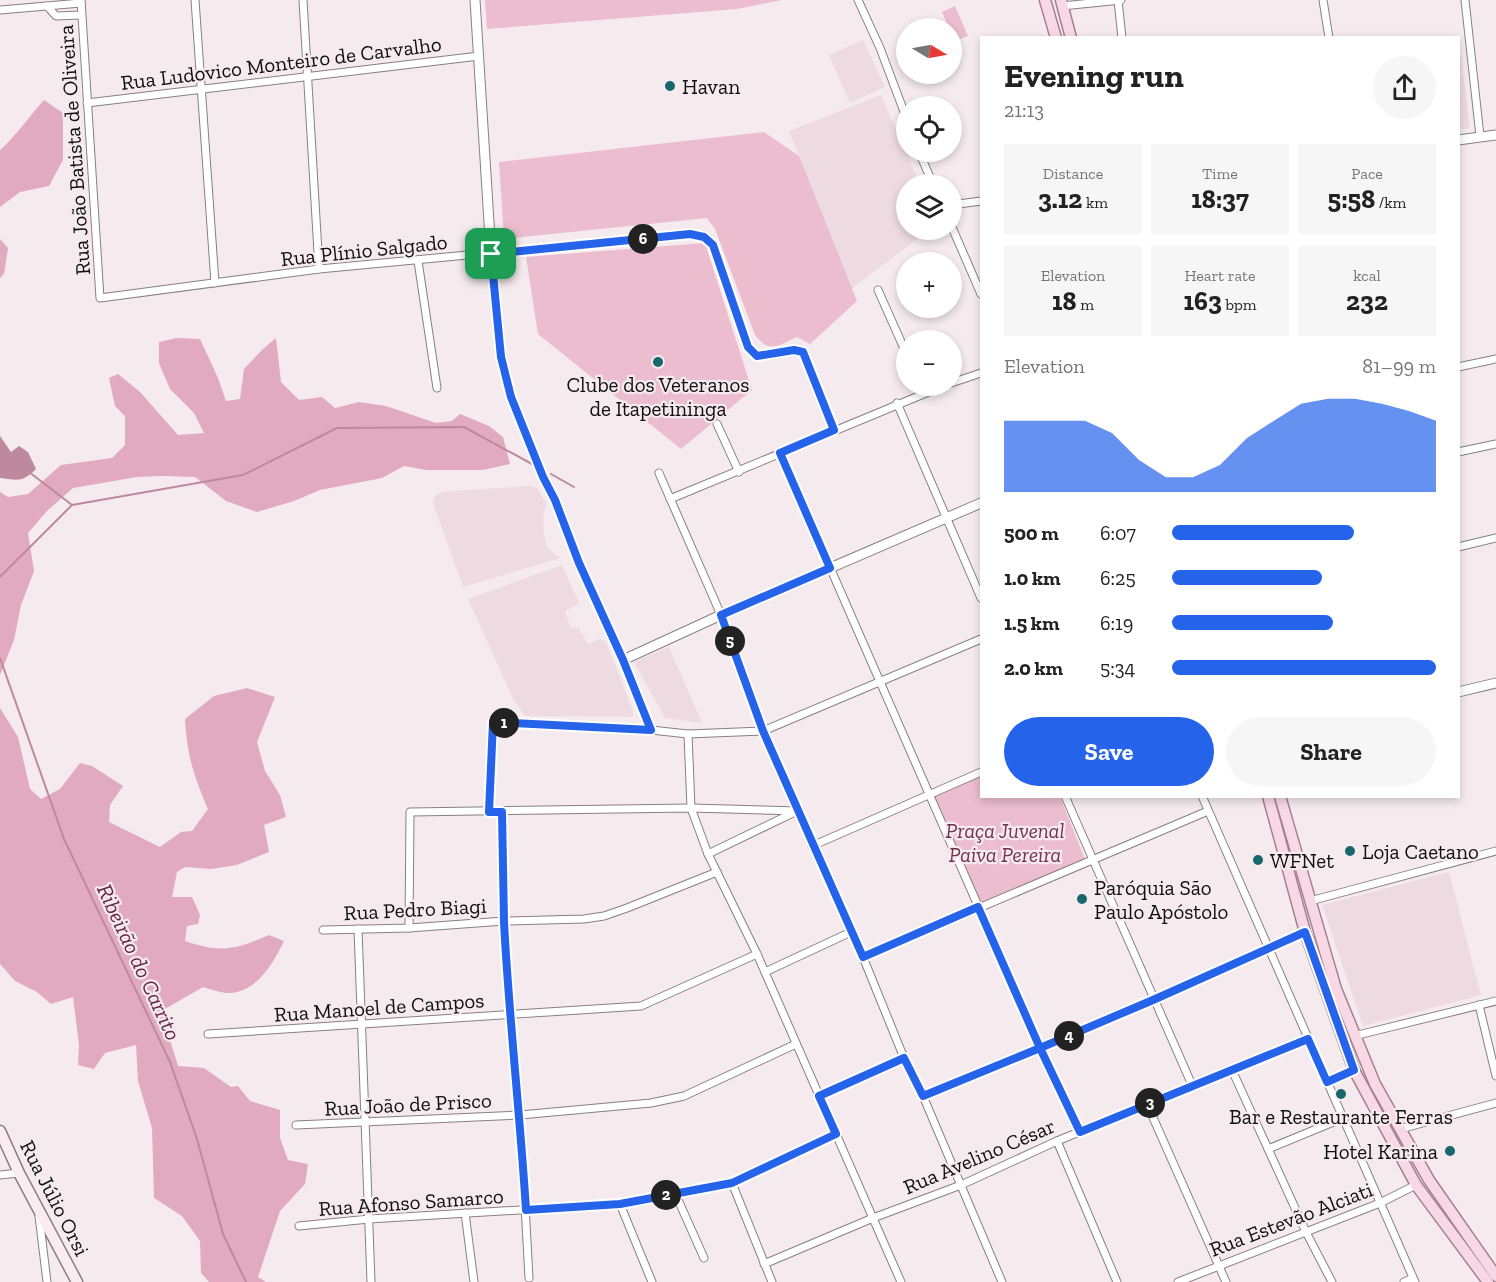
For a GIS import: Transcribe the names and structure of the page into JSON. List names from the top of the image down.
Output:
{
  "streets": {
    "main road": ["Rua Júlio Orsi"],
    "street": [
      "Rua Ludovico Monteiro de Carvalho",
      "Rua João Batista de Oliveira",
      "Rua Plínio Salgado",
      "Rua Pedro Biagi",
      "Rua Manoel de Campos",
      "Rua João de Prisco",
      "Rua Avelino César",
      "Rua Afonso Samarco",
      "Rua Estevão Alciati"
    ]
  },
  "crossings": [
    ["Rua Ludovico Monteiro de Carvalho", "Rua João Batista de Oliveira"],
    ["Rua João Batista de Oliveira", "Rua Plínio Salgado"]
  ],
  "water": ["Ribeirão do Carrito"],
  "parks": ["Praça Juvenal Paiva Pereira"],
  "places": [
    "Havan",
    "Clube dos Veteranos de Itapetininga",
    "Loja Caetano",
    "WFNet",
    "Paróquia São Paulo Apóstolo",
    "Bar e Restaurante Ferras",
    "Hotel Karina"
  ],
  "north": "right",
  "page": {
    "map_buttons": ["+", "−"],
    "heading": ["Evening run", "21:13"],
    "stats": [
      ["Distance", "3.12 km"],
      ["Time", "18:37"],
      ["Pace", "5:58 /km"],
      ["Elevation", "18 m"],
      ["Heart rate", "163 bpm"],
      ["kcal", "232"]
    ],
    "pins": [
      "6",
      "5",
      "1",
      "4",
      "3",
      "2"
    ],
    "chart": ["Elevation", "81–99 m"],
    "list": [
      {
        "name": "500 m",
        "note": "6:07"
      },
      {
        "name": "1.0 km",
        "note": "6:25"
      },
      {
        "name": "1.5 km",
        "note": "6:19"
      },
      {
        "name": "2.0 km",
        "note": "5:34"
      }
    ],
    "buttons": ["Save", "Share"]
  }
}
